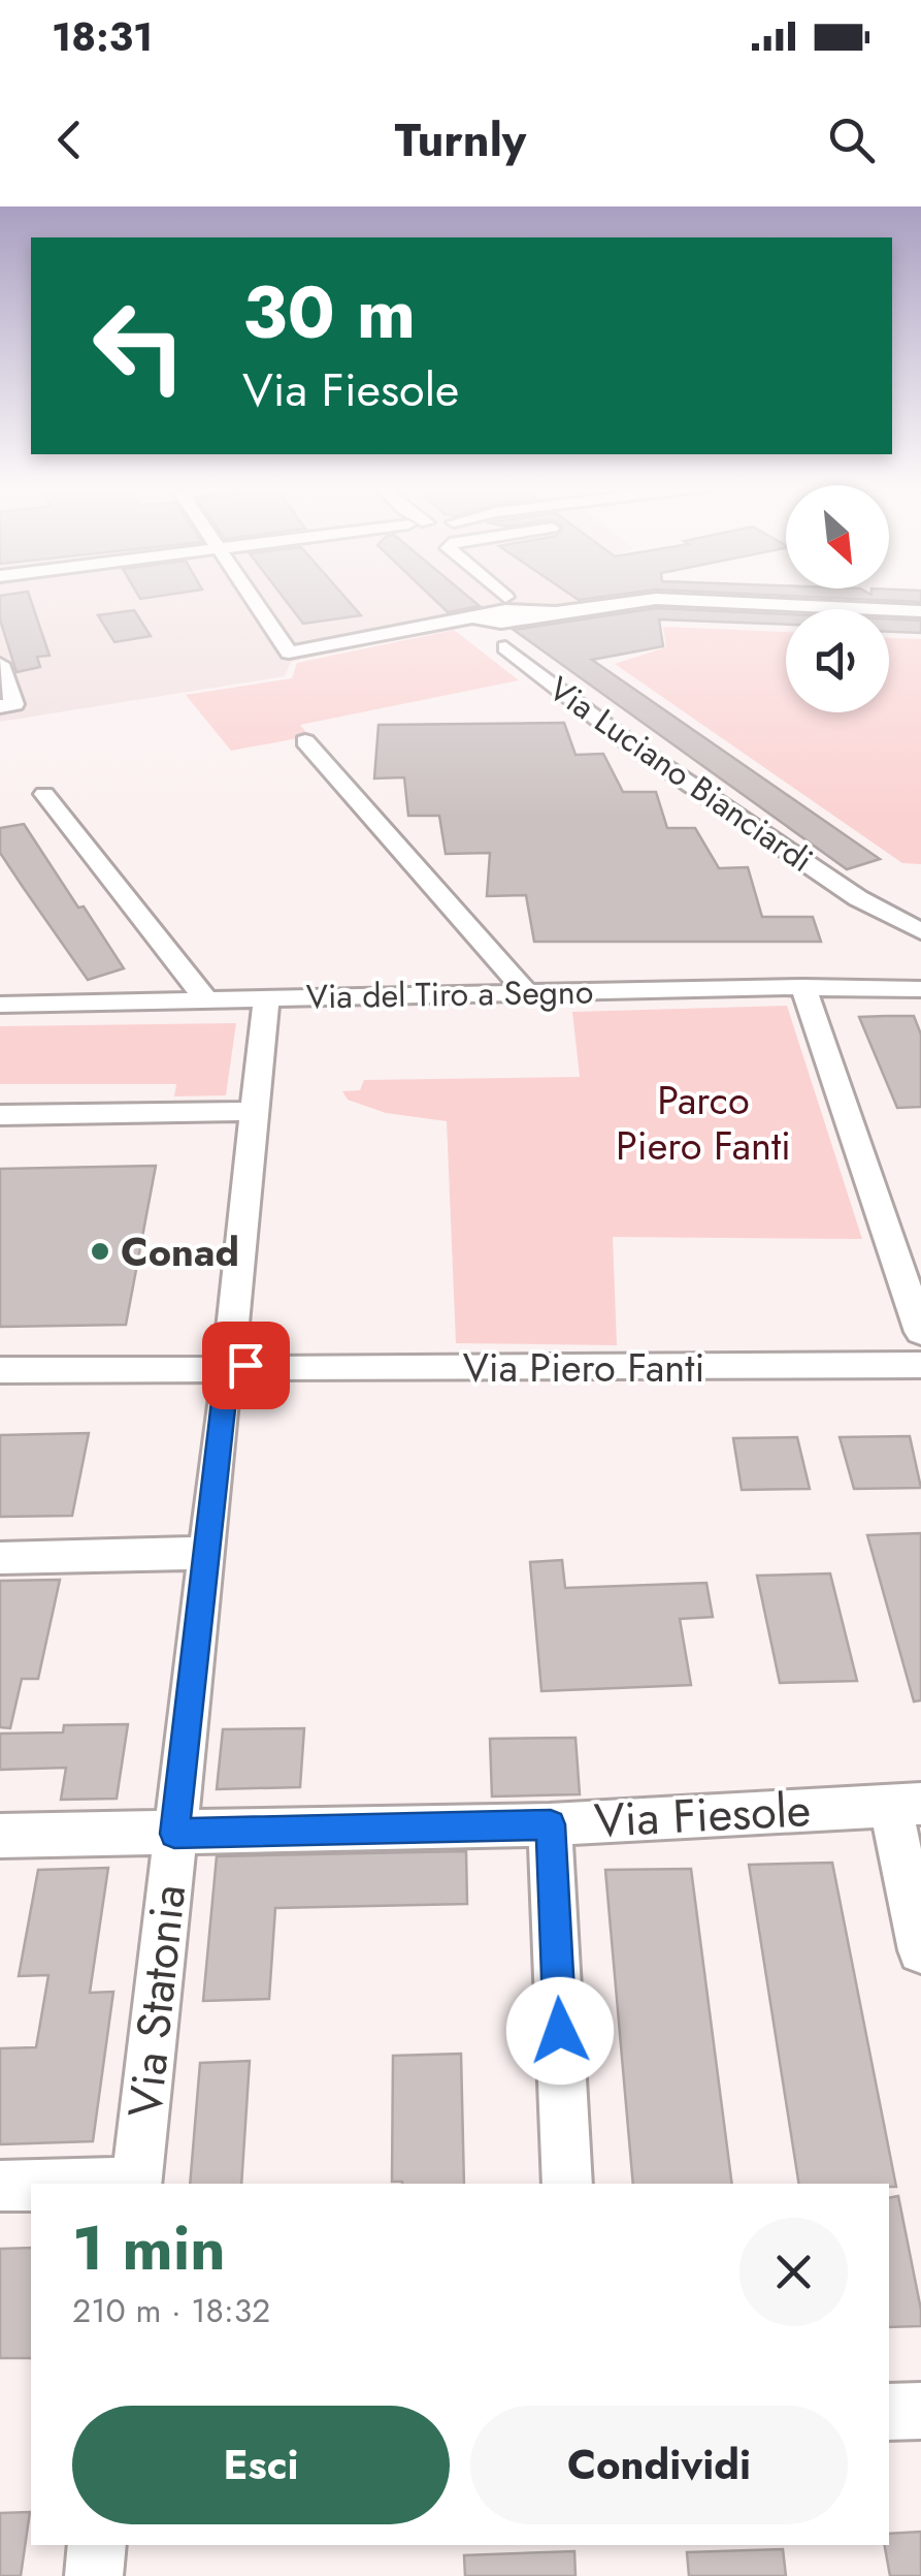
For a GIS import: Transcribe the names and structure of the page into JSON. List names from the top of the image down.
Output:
{
  "streets": {
    "street": [
      "Via Luciano Bianciardi",
      "Via del Tiro a Segno",
      "Via Piero Fanti",
      "Via Fiesole",
      "Via Statonia"
    ]
  },
  "crossings": [
    ["Via del Tiro a Segno", "Via Statonia"],
    ["Via Piero Fanti", "Via Statonia"],
    ["Via Fiesole", "Via Statonia"]
  ],
  "parks": ["Parco Piero Fanti"],
  "places": ["Conad"],
  "north": "bottom right",
  "page": {
    "status": "18:31",
    "header": "Turnly",
    "turn": ["30 m", "Via Fiesole"],
    "heading": ["1 min", "210 m · 18:32"],
    "buttons": ["Esci", "Condividi"]
  }
}
